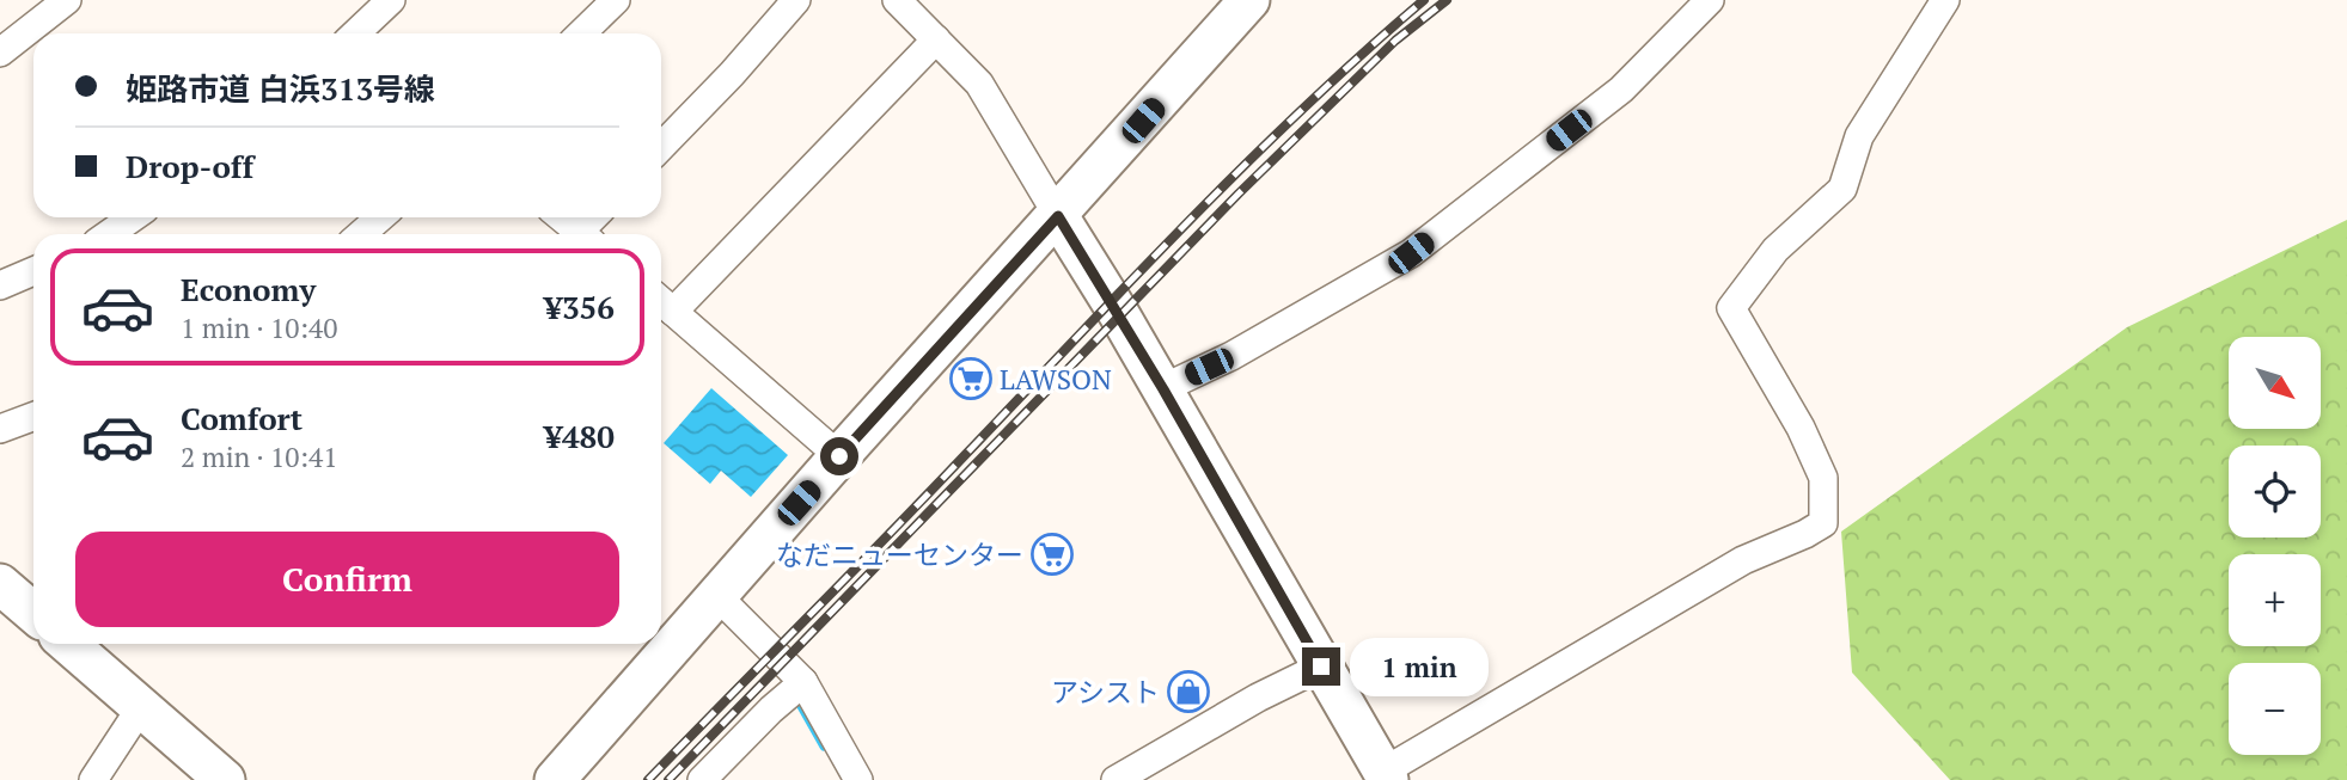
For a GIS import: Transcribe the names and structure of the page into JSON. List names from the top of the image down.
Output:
{
  "places": {
    "supermarket": ["LAWSON", "なだニューセンター"],
    "shop": ["アシスト"]
  },
  "north": "bottom right",
  "page": {
    "banner": ["姫路市道 白浜313号線", "Drop-off"],
    "list": [
      {
        "name": "Economy",
        "note": "1 min · 10:40",
        "value": "¥356"
      },
      {
        "name": "Comfort",
        "note": "2 min · 10:41",
        "value": "¥480"
      }
    ],
    "map_buttons": ["+", "−"],
    "buttons": "Confirm",
    "bubble": "1 min"
  }
}
